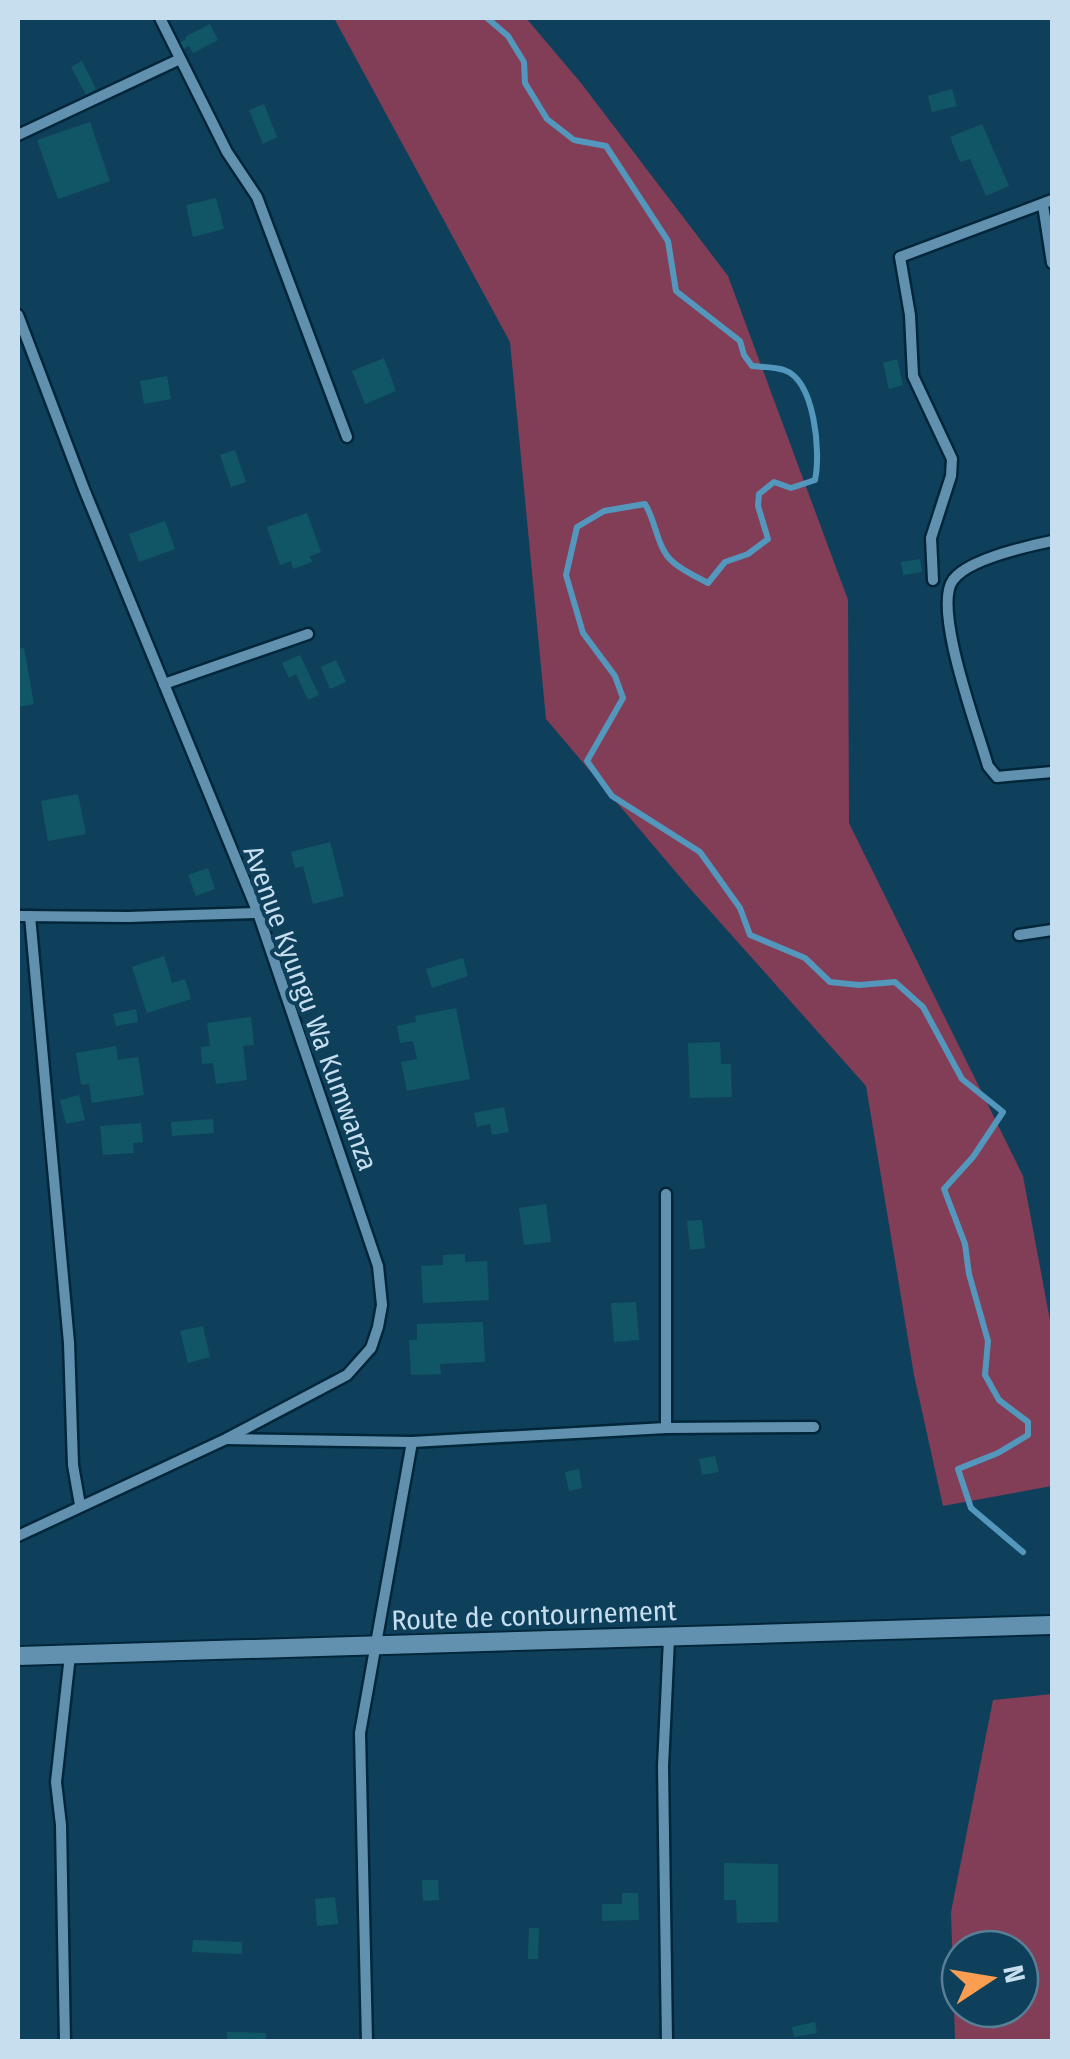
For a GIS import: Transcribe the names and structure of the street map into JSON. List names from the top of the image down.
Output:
{
  "streets": {
    "street": ["Avenue Kyungu Wa Kumwanza", "Route de contournement"]
  },
  "north": "right"
}
